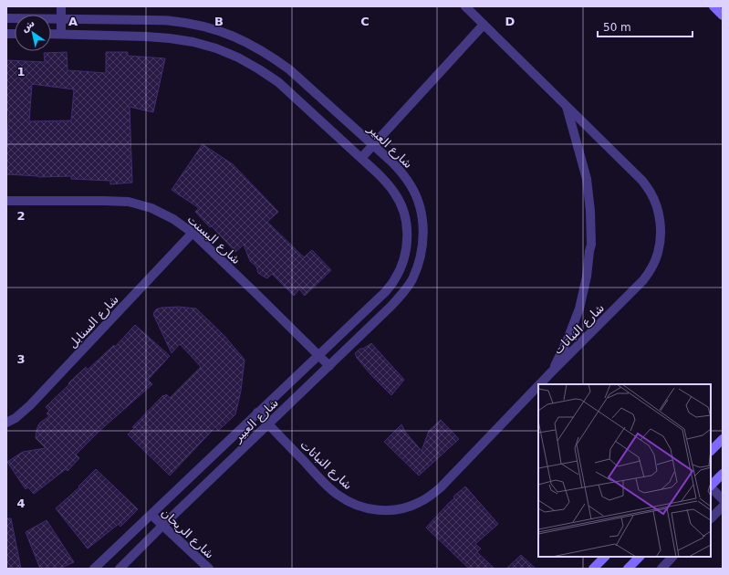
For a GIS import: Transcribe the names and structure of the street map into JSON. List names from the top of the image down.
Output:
{
  "streets": {
    "street": [
      "شارع العبير",
      "شارع البسنت",
      "شارع السنابل",
      "شارع النباتات",
      "شارع الريحان"
    ]
  },
  "crossings": [
    ["شارع العبير", "شارع البسنت"],
    ["شارع العبير", "شارع النباتات"],
    ["شارع العبير", "شارع الريحان"],
    ["شارع البسنت", "شارع السنابل"]
  ],
  "scale_bar": "50 m",
  "north": "top left",
  "grid": {
    "columns": [
      "A",
      "B",
      "C",
      "D"
    ],
    "rows": [
      "1",
      "2",
      "3",
      "4"
    ]
  }
}
